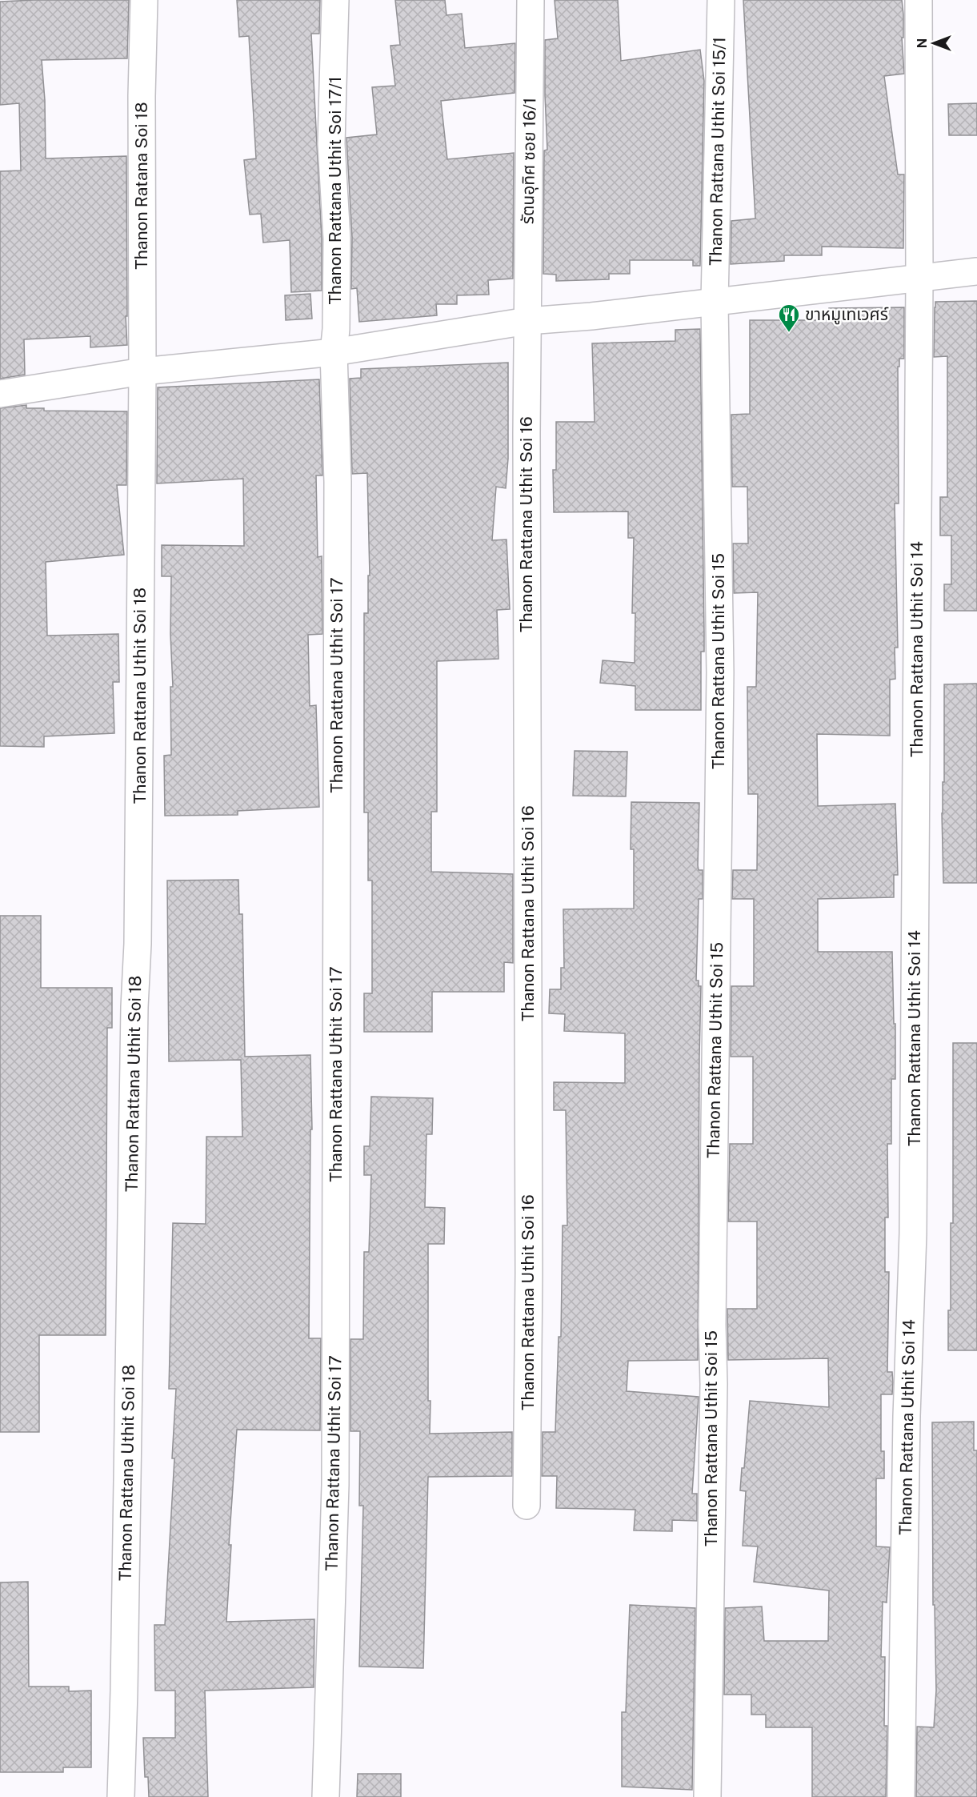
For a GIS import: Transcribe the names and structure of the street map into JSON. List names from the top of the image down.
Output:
{
  "streets": {
    "street": [
      "Thanon Rattana Uthit Soi 15/1",
      "รัตนอุทิศ ซอย 16/1",
      "Thanon Ratana Soi 18",
      "Thanon Rattana Uthit Soi 17/1",
      "Thanon Rattana Uthit Soi 16",
      "Thanon Rattana Uthit Soi 14",
      "Thanon Rattana Uthit Soi 15",
      "Thanon Rattana Uthit Soi 17",
      "Thanon Rattana Uthit Soi 18"
    ]
  },
  "crossings": [
    ["Thanon Rattana Uthit Soi 15/1", "Thanon Rattana Uthit Soi 15"],
    ["รัตนอุทิศ ซอย 16/1", "Thanon Rattana Uthit Soi 16"],
    ["Thanon Ratana Soi 18", "Thanon Rattana Uthit Soi 18"],
    ["Thanon Rattana Uthit Soi 17/1", "Thanon Rattana Uthit Soi 17"]
  ],
  "places": {
    "restaurant": ["ขาหมูเทเวศร์"]
  },
  "north": "left"
}
